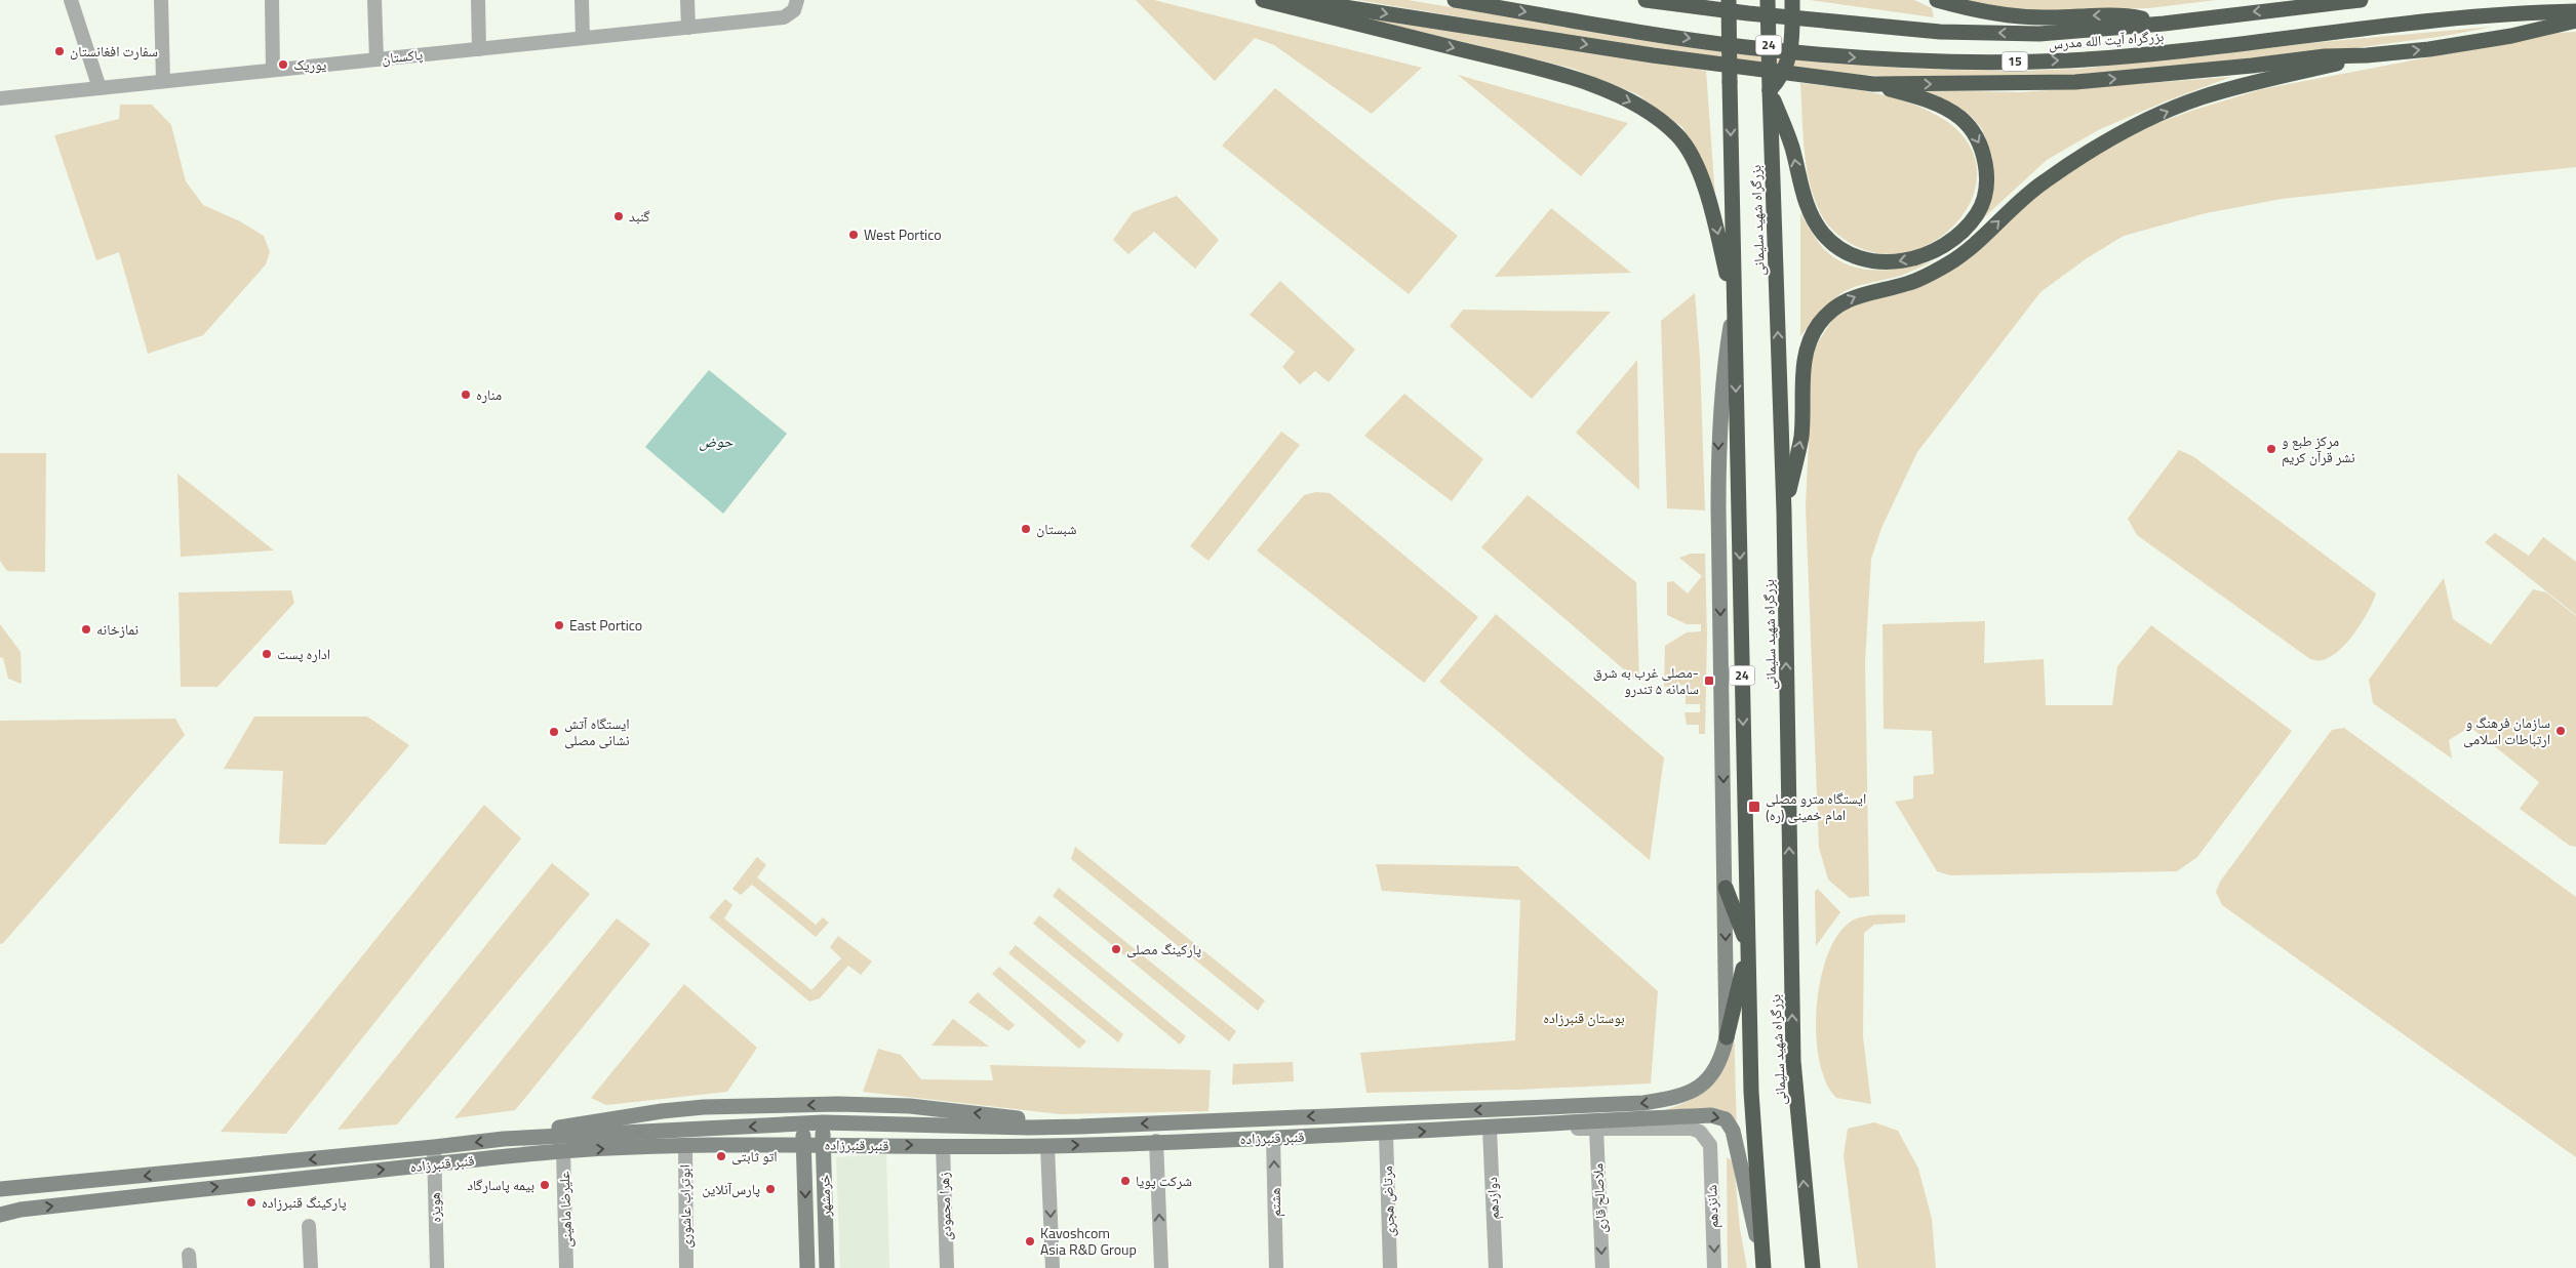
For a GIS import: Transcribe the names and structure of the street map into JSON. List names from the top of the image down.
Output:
{
  "streets": {
    "highway": [
      "بزرگراه آیت الله مدرس",
      "24",
      "15",
      "بزرگراه شهید سلیمانی"
    ],
    "main road": ["قنبر قنبرزاده", "خرمشهر"],
    "street": [
      "پاکستان",
      "دوازدهم",
      "ملاصالح قاری",
      "مرتاض هجری",
      "هشتم",
      "ابوتراب عاشوری",
      "زهرا محمودی",
      "شانزدهم",
      "هویزه",
      "علیرضا ماهینی"
    ]
  },
  "crossings": [
    ["قنبر قنبرزاده", "خرمشهر"],
    ["قنبر قنبرزاده", "دوازدهم"],
    ["قنبر قنبرزاده", "ملاصالح قاری"],
    ["قنبر قنبرزاده", "مرتاض هجری"],
    ["قنبر قنبرزاده", "هشتم"],
    ["قنبر قنبرزاده", "ابوتراب عاشوری"],
    ["قنبر قنبرزاده", "زهرا محمودی"],
    ["قنبر قنبرزاده", "شانزدهم"],
    ["قنبر قنبرزاده", "هویزه"],
    ["قنبر قنبرزاده", "علیرضا ماهینی"]
  ],
  "one_way": ["ملاصالح قاری", "شانزدهم"],
  "water": ["حوض"],
  "parks": ["بوستان قنبرزاده"],
  "places": {
    "other": [
      "سفارت افغانستان",
      "یوریک",
      "گنبد",
      "West Portico",
      "مناره",
      "مرکز طبع و نشر قرآن کریم",
      "شبستان",
      "East Portico",
      "نمازخانه",
      "اداره پست",
      "سازمان فرهنگ و ارتباطات اسلامی",
      "ایستگاه آتش نشانی مصلی",
      "پارکینگ مصلی",
      "اتو ثابتی",
      "شرکت پویا",
      "بیمه پاسارگاد",
      "پارس‌آنلاین",
      "پارکینگ قنبرزاده",
      "Kavoshcom Asia R&D Group"
    ],
    "transit": ["مصلی غرب به شرق- سامانه ۵ تندرو", "ایستگاه مترو مصلی امام خمینی (ره)"]
  }
}
